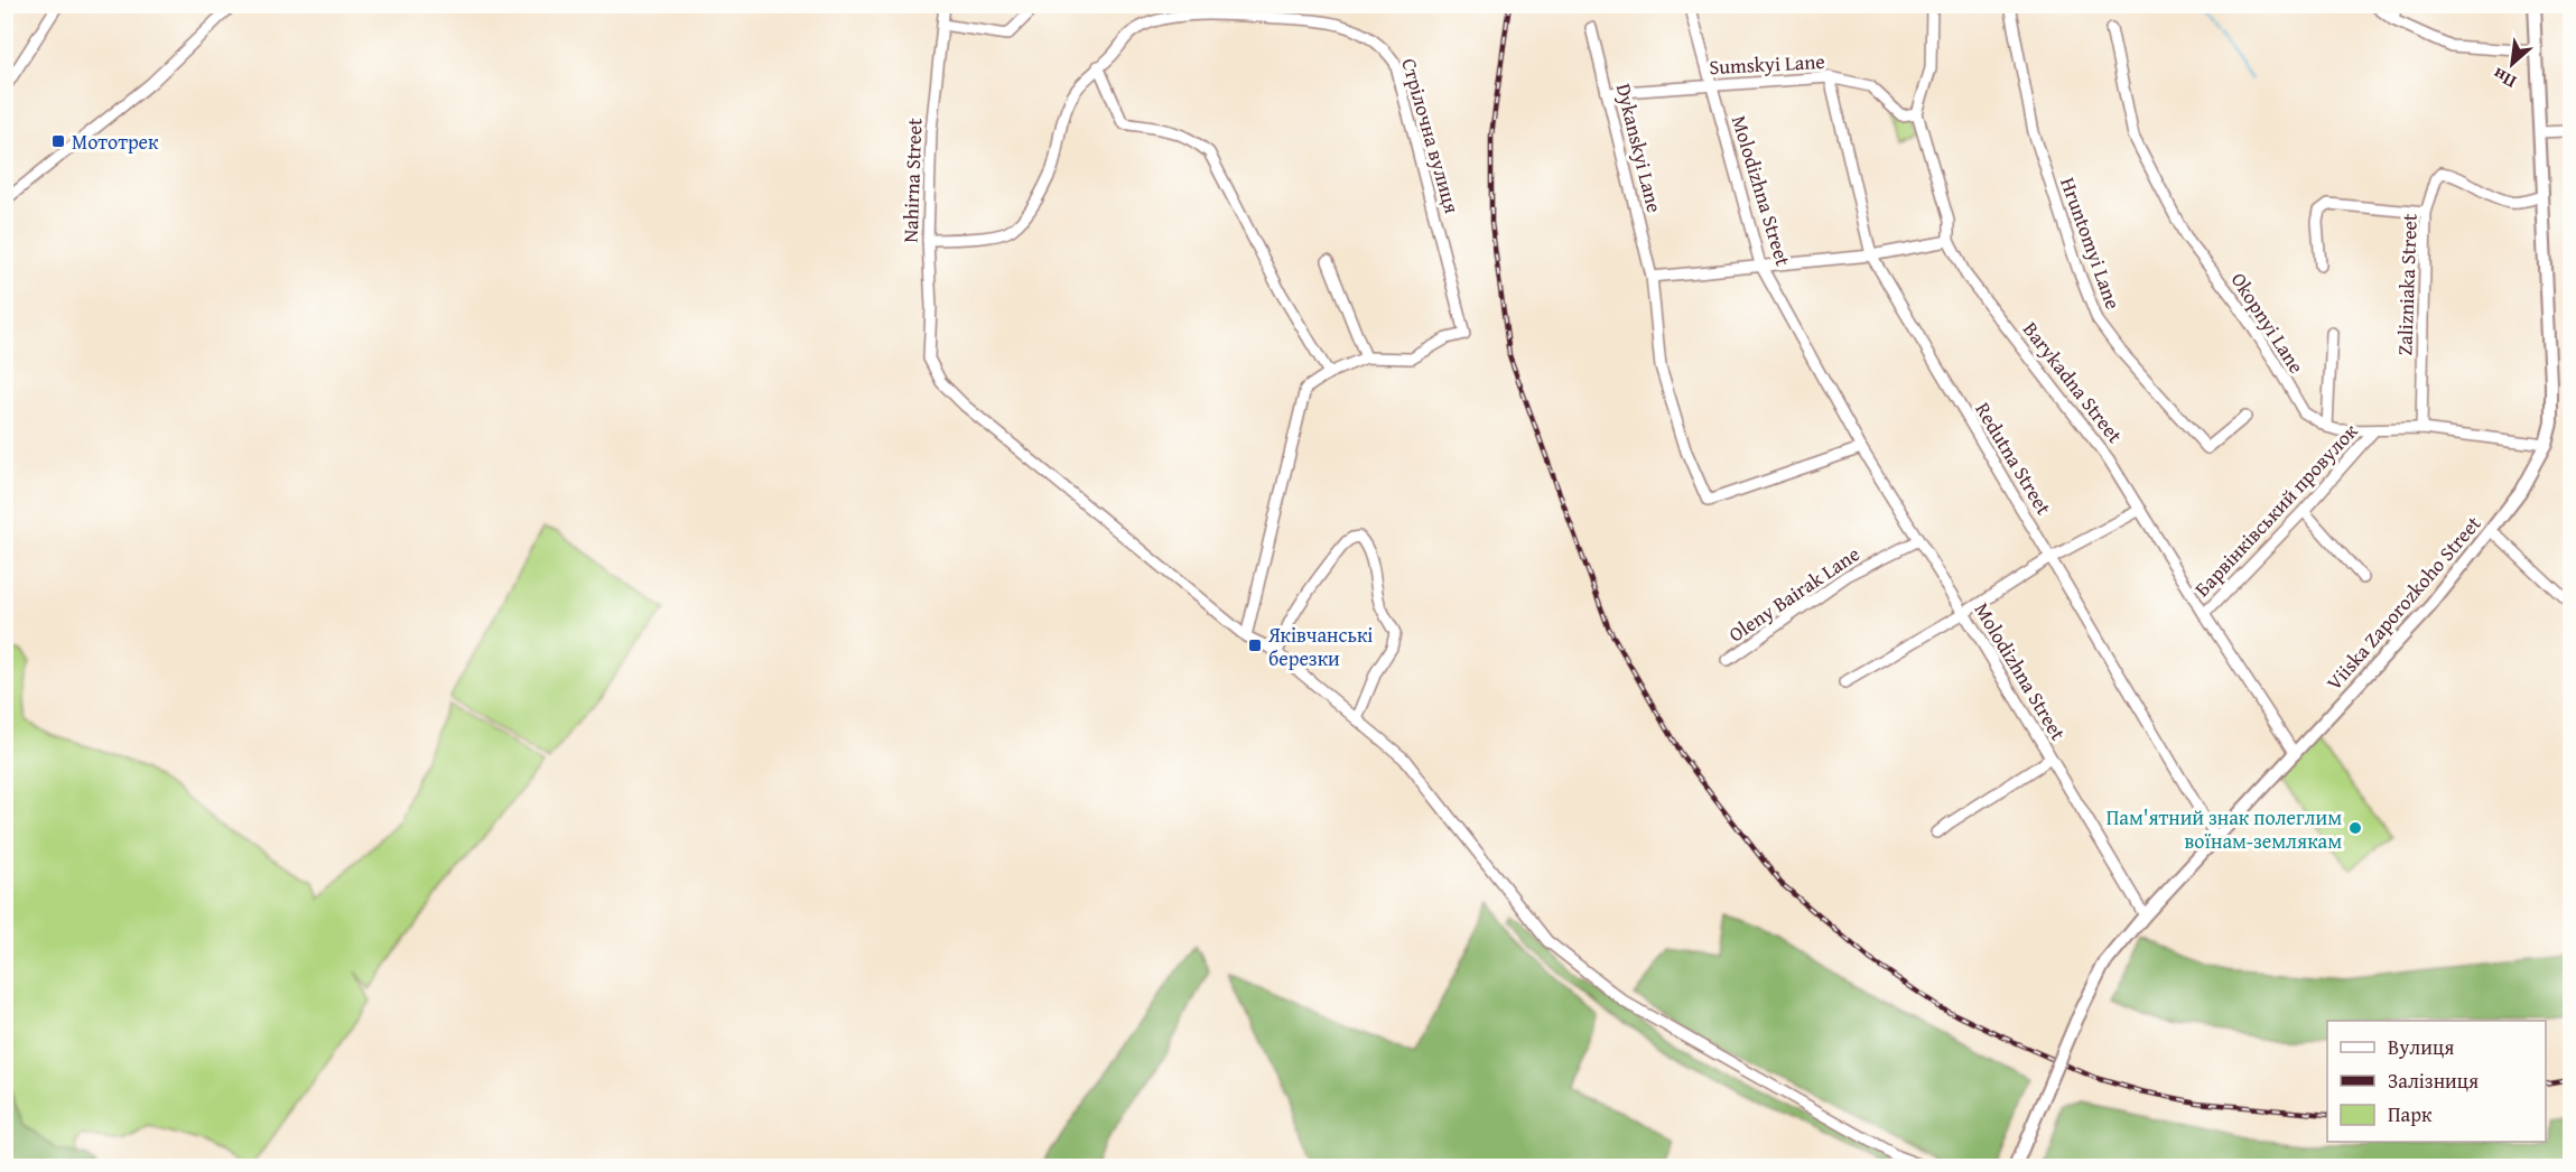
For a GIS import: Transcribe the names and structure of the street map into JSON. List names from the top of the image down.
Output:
{
  "streets": {
    "street": [
      "Sumskyi Lane",
      "Стрілочна вулиця",
      "Dykanskyi Lane",
      "Nahirna Street",
      "Molodizhna Street",
      "Hruntomyi Lane",
      "Zalizniaka Street",
      "Okopnyi Lane",
      "Barykadna Street",
      "Redutna Street",
      "Барвінківський провулок",
      "Oleny Bairak Lane",
      "Viiska Zaporozkoho Street"
    ]
  },
  "crossings": [
    ["Sumskyi Lane", "Dykanskyi Lane"],
    ["Sumskyi Lane", "Molodizhna Street"],
    ["Sumskyi Lane", "Barykadna Street"],
    ["Sumskyi Lane", "Redutna Street"],
    ["Стрілочна вулиця", "Nahirna Street"],
    ["Molodizhna Street", "Oleny Bairak Lane"],
    ["Molodizhna Street", "Viiska Zaporozkoho Street"],
    ["Zalizniaka Street", "Viiska Zaporozkoho Street"],
    ["Barykadna Street", "Барвінківський провулок"],
    ["Barykadna Street", "Viiska Zaporozkoho Street"],
    ["Redutna Street", "Viiska Zaporozkoho Street"]
  ],
  "places": {
    "transit": ["Мототрек", "Яківчанські березки"],
    "other": ["Пам'ятний знак полеглим воїнам-землякам"]
  },
  "legend": ["Вулиця", "Залізниця", "Парк"],
  "north": "bottom left"
}
